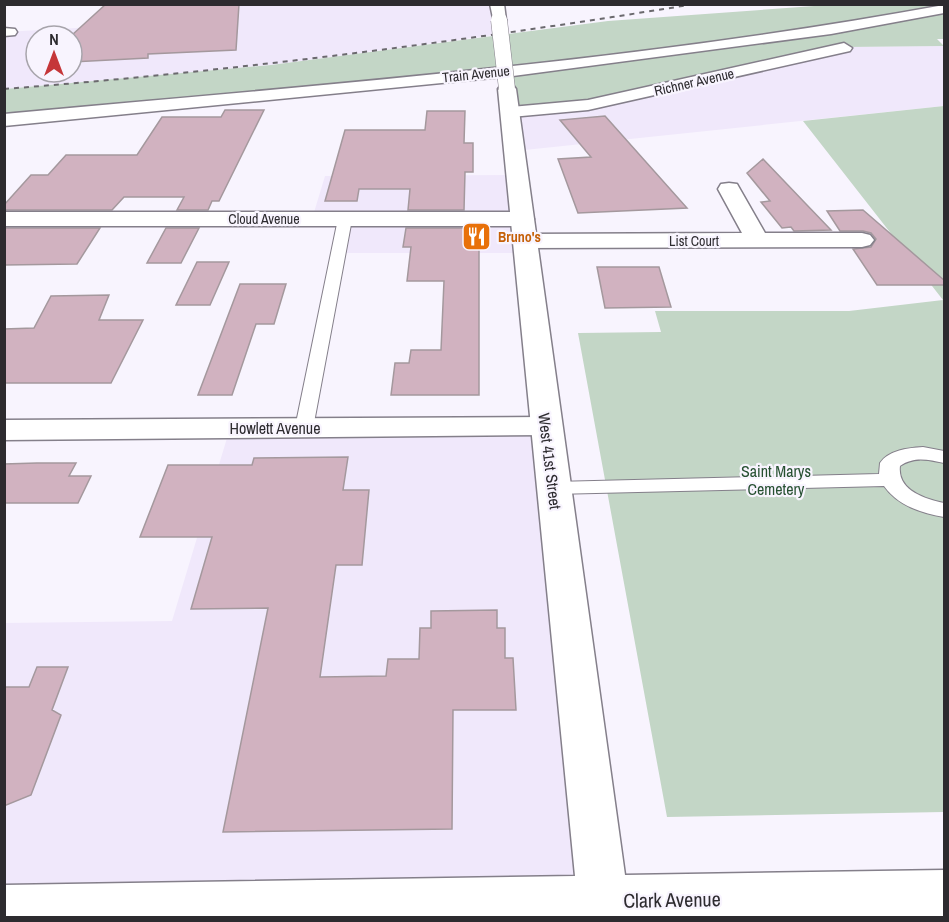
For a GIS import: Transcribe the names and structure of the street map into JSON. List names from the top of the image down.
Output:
{
  "streets": {
    "street": [
      "Train Avenue",
      "Richner Avenue",
      "Cloud Avenue",
      "List Court",
      "Howlett Avenue",
      "West 41st Street",
      "Clark Avenue"
    ]
  },
  "crossings": [
    ["Train Avenue", "Richner Avenue"],
    ["Richner Avenue", "West 41st Street"],
    ["Cloud Avenue", "List Court"],
    ["Cloud Avenue", "West 41st Street"],
    ["List Court", "West 41st Street"],
    ["Howlett Avenue", "West 41st Street"],
    ["West 41st Street", "Clark Avenue"]
  ],
  "parks": ["Saint Marys Cemetery"],
  "places": {
    "restaurant": ["Bruno's"]
  },
  "north": "top"
}
